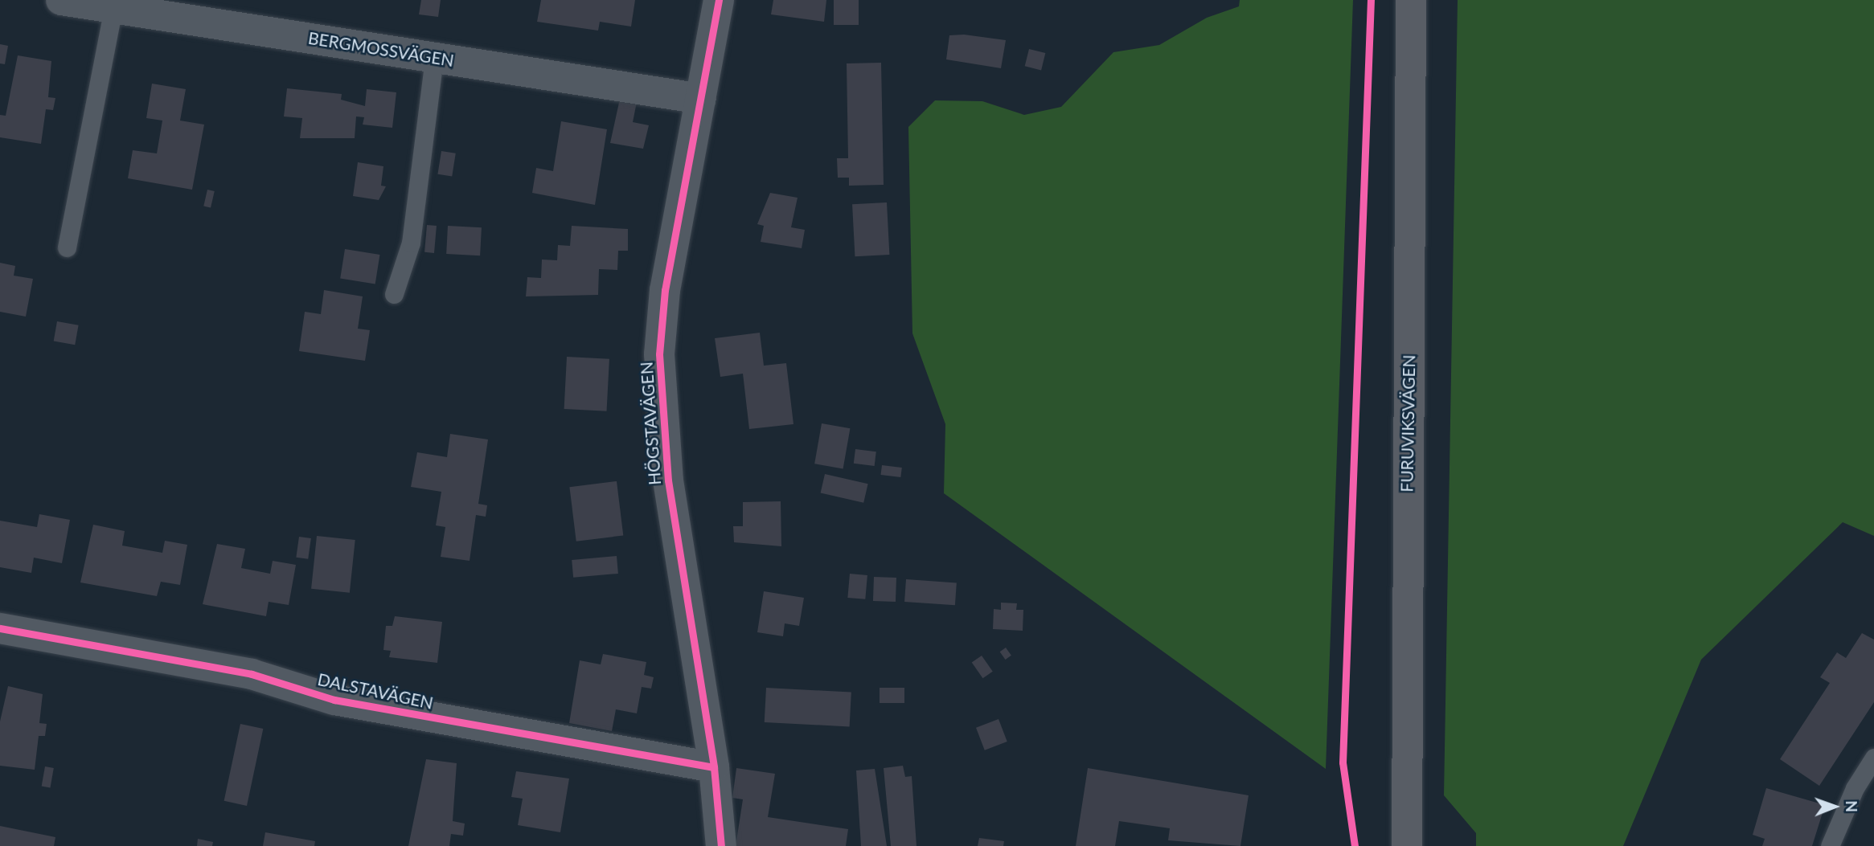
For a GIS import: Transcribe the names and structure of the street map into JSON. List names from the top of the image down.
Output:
{
  "streets": {
    "main road": ["FURUVIKSVÄGEN"],
    "street": ["BERGMOSSVÄGEN", "HÖGSTAVÄGEN", "DALSTAVÄGEN"]
  },
  "crossings": [
    ["BERGMOSSVÄGEN", "HÖGSTAVÄGEN"],
    ["HÖGSTAVÄGEN", "DALSTAVÄGEN"]
  ],
  "north": "right"
}
